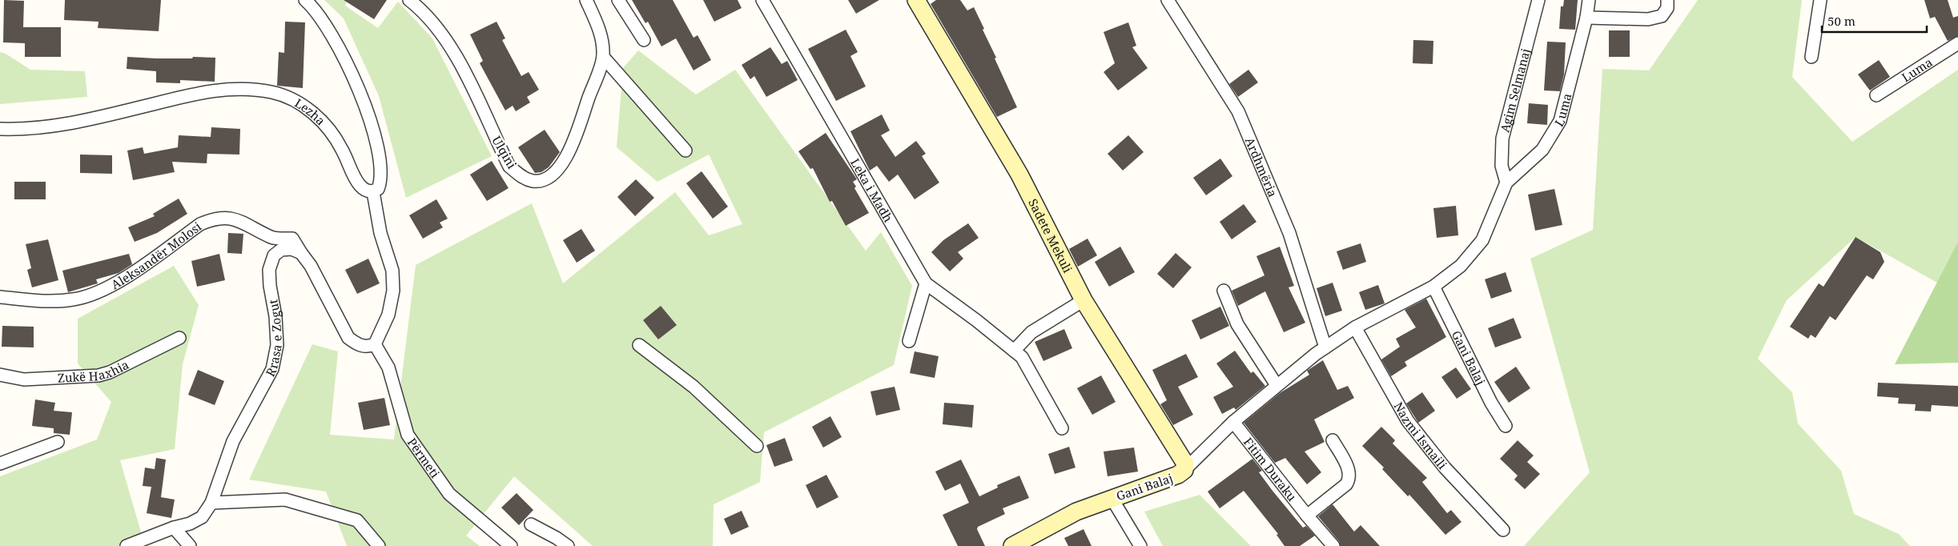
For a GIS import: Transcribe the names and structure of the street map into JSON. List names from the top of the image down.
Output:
{
  "streets": {
    "street": [
      "Luma",
      "Agim Selmanaj",
      "Lezha",
      "Ulqini",
      "Ardhmëria",
      "Leka i Madh",
      "Sadete Mekuli",
      "Aleksandër Molosi",
      "Rrasa e Zogut",
      "Gani Balaj",
      "Zukë Haxhia",
      "Nazmi Ismaili",
      "Përmeti",
      "Fitim Duraku"
    ]
  },
  "crossings": [
    ["Luma", "Agim Selmanaj"],
    ["Luma", "Gani Balaj"],
    ["Agim Selmanaj", "Gani Balaj"],
    ["Ardhmëria", "Gani Balaj"],
    ["Sadete Mekuli", "Gani Balaj"],
    ["Aleksandër Molosi", "Rrasa e Zogut"],
    ["Gani Balaj", "Nazmi Ismaili"],
    ["Gani Balaj", "Fitim Duraku"]
  ],
  "scale_bar": "50 m"
}
